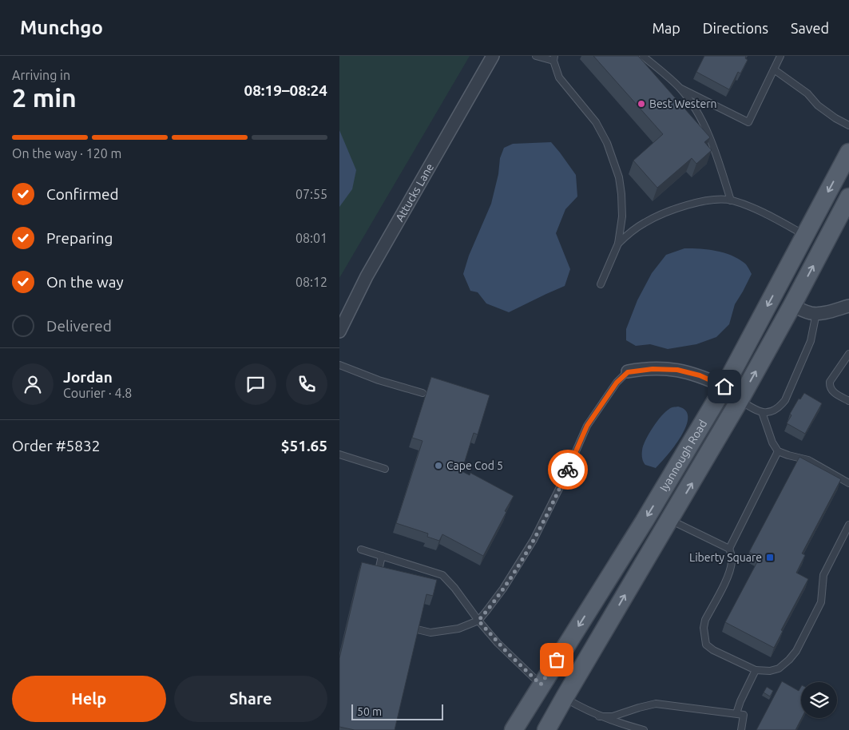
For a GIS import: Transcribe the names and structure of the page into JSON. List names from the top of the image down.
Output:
{
  "streets": {
    "main road": ["Iyannough Road"],
    "street": ["Attucks Lane"]
  },
  "places": {
    "other": ["Best Western", "Cape Cod 5"],
    "transit": ["Liberty Square"]
  },
  "scale_bar": "50 m",
  "page": {
    "header": "Munchgo",
    "nav": ["Map", "Directions", "Saved"],
    "heading": ["2 min", "Arriving in", "08:19–08:24"],
    "panel": [
      "Jordan",
      "Courier · 4.8",
      "Order #5832",
      "$51.65"
    ],
    "bar": "On the way · 120 m",
    "list": [
      ["Confirmed", "07:55"],
      ["Preparing", "08:01"],
      ["On the way", "08:12"],
      "Delivered"
    ],
    "buttons": ["Help", "Share"],
    "scale": "50 m"
  }
}
